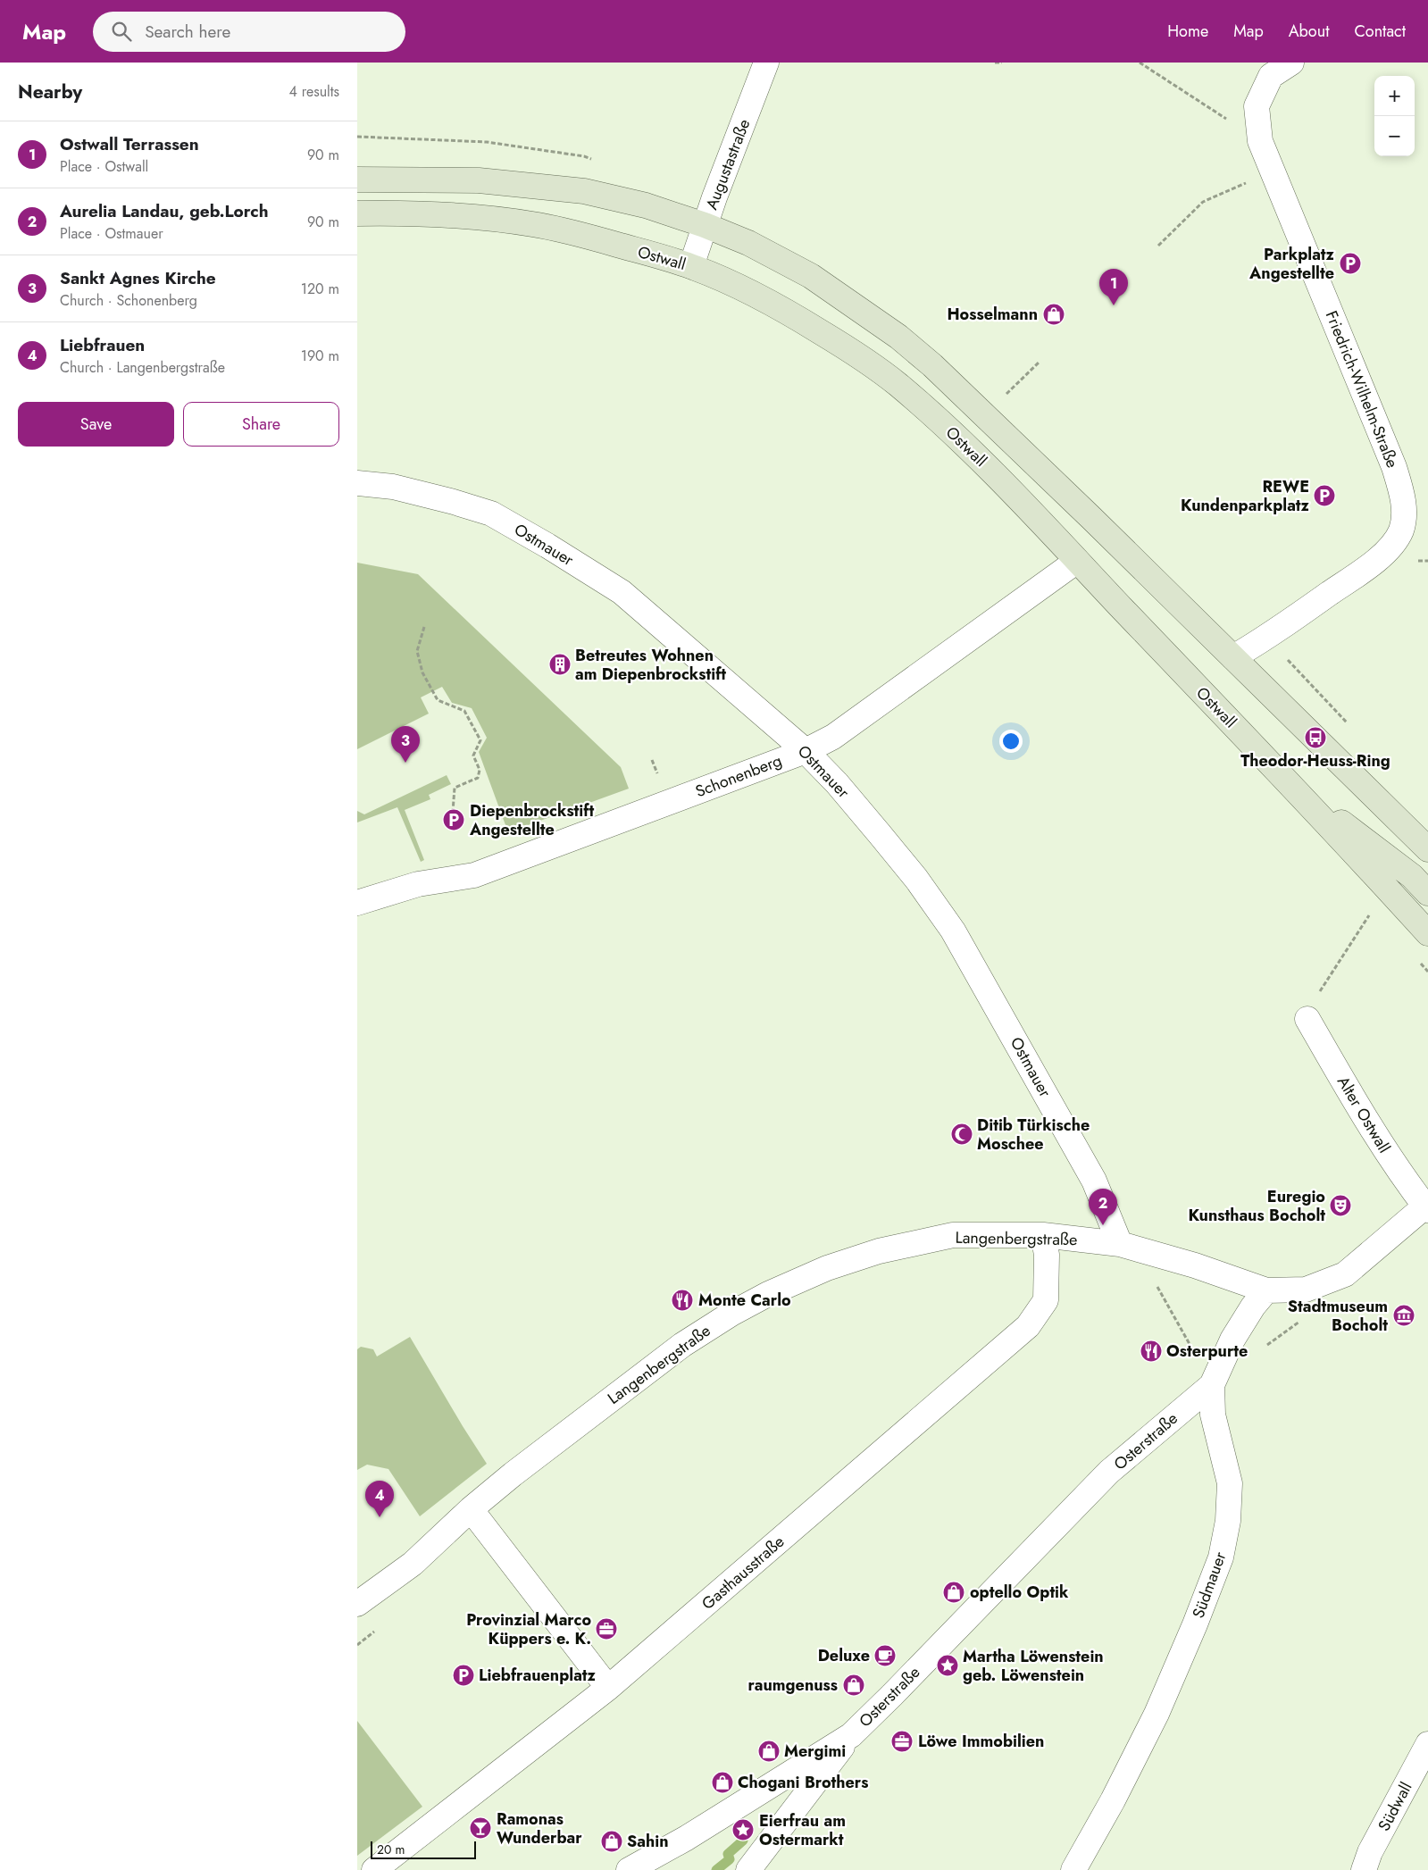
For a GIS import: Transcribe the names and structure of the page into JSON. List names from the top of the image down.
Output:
{
  "streets": {
    "main road": ["Ostwall"],
    "street": [
      "Augustastraße",
      "Friedrich-Wilhelm-Straße",
      "Ostmauer",
      "Schonenberg",
      "Alter Ostwall",
      "Langenbergstraße",
      "Osterstraße",
      "Gasthausstraße",
      "Südmauer",
      "Südwall"
    ]
  },
  "crossings": [
    ["Augustastraße", "Ostwall"],
    ["Ostwall", "Schonenberg"],
    ["Ostmauer", "Schonenberg"],
    ["Ostmauer", "Langenbergstraße"],
    ["Langenbergstraße", "Gasthausstraße"],
    ["Langenbergstraße", "Südmauer"],
    ["Osterstraße", "Südmauer"]
  ],
  "places": {
    "parking": [
      "Parkplatz Angestellte",
      "REWE Kundenparkplatz",
      "Diepenbrockstift Angestellte",
      "Liebfrauenplatz"
    ],
    "shop": [
      "Hosselmann",
      "optello Optik",
      "raumgenuss",
      "Mergimi",
      "Chogani Brothers",
      "Sahin"
    ],
    "building": ["Betreutes Wohnen am Diepenbrockstift"],
    "bus stop": ["Theodor-Heuss-Ring"],
    "mosque": ["Ditib Türkische Moschee"],
    "theatre": ["Euregio Kunsthaus Bocholt"],
    "restaurant": ["Monte Carlo", "Osterpurte"],
    "museum": ["Stadtmuseum Bocholt"],
    "office": ["Provinzial Marco Küppers e. K.", "Löwe Immobilien"],
    "cafe": ["Deluxe"],
    "place": ["Martha Löwenstein geb. Löwenstein", "Eierfrau am Ostermarkt"],
    "bar": ["Ramonas Wunderbar"]
  },
  "scale_bar": "20 m",
  "page": {
    "header": "Map",
    "search": "Search here",
    "nav": [
      "Home",
      "Map",
      "About",
      "Contact"
    ],
    "heading": ["Nearby", "4 results"],
    "map_buttons": ["+", "−"],
    "list": [
      {
        "mark": "1",
        "name": "Ostwall Terrassen",
        "note": "Place · Ostwall",
        "value": "90 m"
      },
      {
        "mark": "2",
        "name": "Aurelia Landau, geb.Lorch",
        "note": "Place · Ostmauer",
        "value": "90 m"
      },
      {
        "mark": "3",
        "name": "Sankt Agnes Kirche",
        "note": "Church · Schonenberg",
        "value": "120 m"
      },
      {
        "mark": "4",
        "name": "Liebfrauen",
        "note": "Church · Langenbergstraße",
        "value": "190 m"
      }
    ],
    "pins": [
      "1",
      "3",
      "2",
      "4"
    ],
    "buttons": ["Save", "Share"],
    "scale": "20 m"
  }
}
